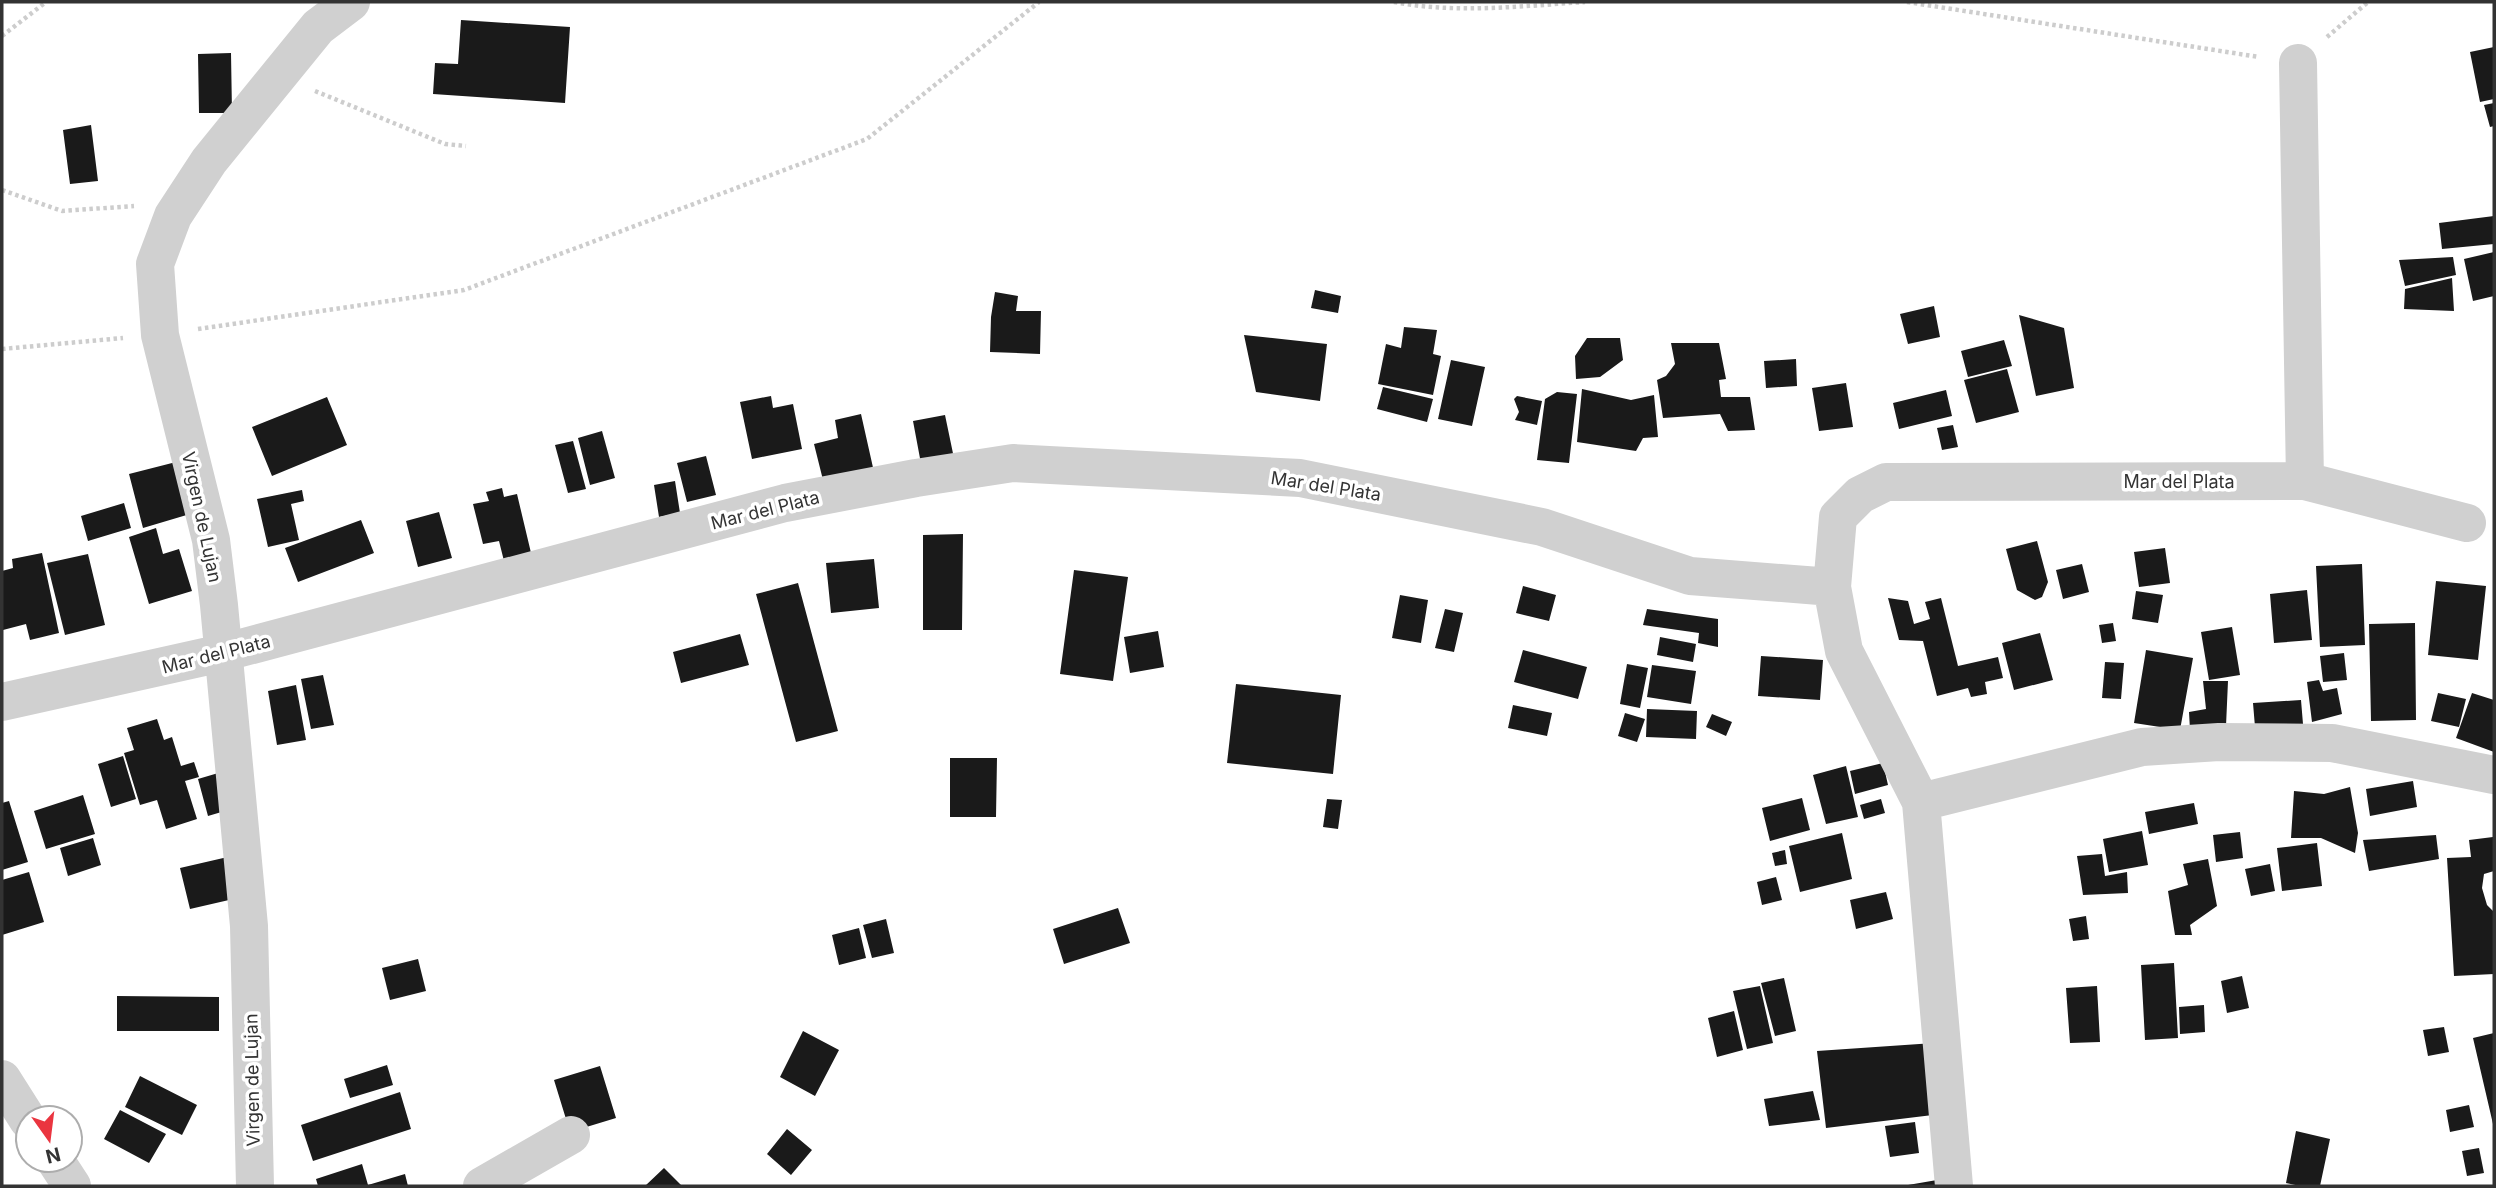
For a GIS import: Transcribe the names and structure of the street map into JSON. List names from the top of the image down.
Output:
{
  "streets": {
    "street": ["Mar del Plata", "Virgen de Lujan"]
  },
  "crossings": [
    ["Mar del Plata", "Virgen de Lujan"]
  ],
  "north": "bottom"
}
